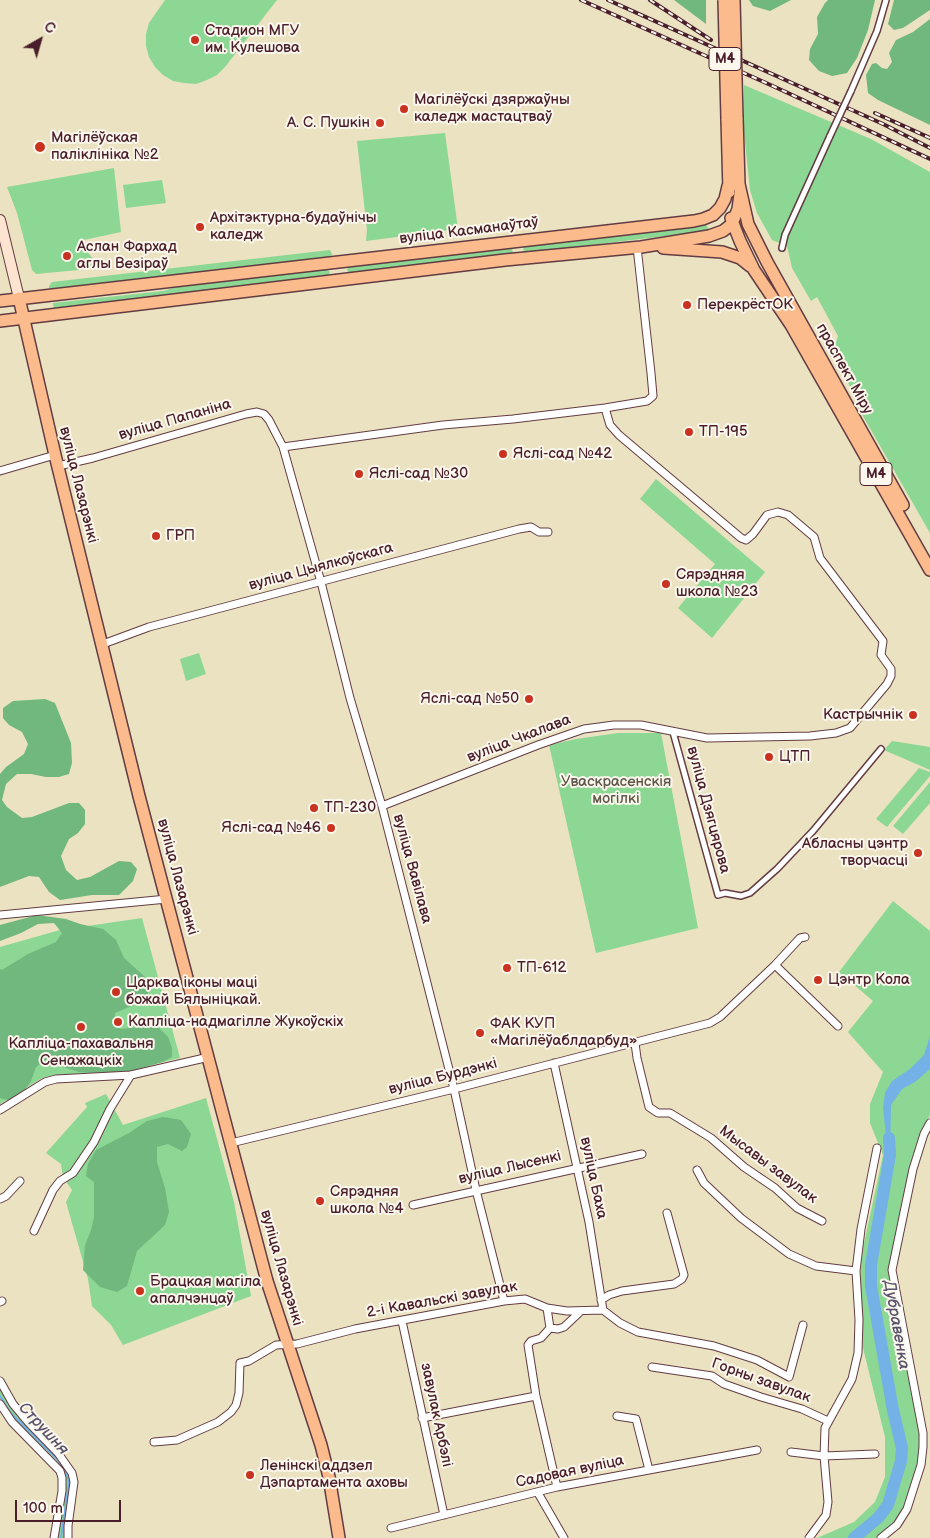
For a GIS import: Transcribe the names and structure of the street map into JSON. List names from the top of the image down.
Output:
{
  "streets": {
    "main road": [
      "М4",
      "вуліца Касманаўтаў",
      "праспект Міру",
      "вуліца Лазарэнкі"
    ],
    "street": [
      "вуліца Папаніна",
      "вуліца Цыялкоўскага",
      "вуліца Чкалава",
      "вуліца Дзягцярова",
      "вуліца Вавілава",
      "вуліца Бурдэнкі",
      "Мысавы завулак",
      "вуліца Лысенкі",
      "вуліца Баха",
      "2-і Кавальскі завулак",
      "Горны завулак",
      "завулак Арбэлі",
      "Садовая вуліца"
    ]
  },
  "crossings": [
    ["М4", "праспект Міру"],
    ["вуліца Касманаўтаў", "праспект Міру"],
    ["вуліца Касманаўтаў", "вуліца Лазарэнкі"],
    ["вуліца Папаніна", "вуліца Лазарэнкі"],
    ["вуліца Папаніна", "вуліца Вавілава"],
    ["вуліца Лазарэнкі", "вуліца Цыялкоўскага"],
    ["вуліца Лазарэнкі", "вуліца Бурдэнкі"],
    ["вуліца Лазарэнкі", "2-і Кавальскі завулак"],
    ["вуліца Цыялкоўскага", "вуліца Вавілава"],
    ["вуліца Чкалава", "вуліца Дзягцярова"],
    ["вуліца Чкалава", "вуліца Вавілава"],
    ["вуліца Вавілава", "вуліца Бурдэнкі"],
    ["вуліца Вавілава", "вуліца Лысенкі"],
    ["вуліца Вавілава", "2-і Кавальскі завулак"],
    ["вуліца Бурдэнкі", "Мысавы завулак"],
    ["вуліца Бурдэнкі", "вуліца Баха"],
    ["вуліца Лысенкі", "вуліца Баха"],
    ["2-і Кавальскі завулак", "завулак Арбэлі"],
    ["завулак Арбэлі", "Садовая вуліца"]
  ],
  "water": ["Дубравенка", "Струшня"],
  "parks": ["Уваскрасенскія могілкі"],
  "places": [
    "Стадион МГУ им. Кулешова",
    "Магілёўскі дзяржаўны каледж мастацтваў",
    "А. С. Пушкін",
    "Магілёўская паліклініка №2",
    "Архітэктурна-будаўнічы каледж",
    "Аслан Фархад аглы Везіраў",
    "ПерекрёстОК",
    "ТП-195",
    "Яслі-сад №42",
    "Яслі-сад №30",
    "ГРП",
    "Сярэдняя школа №23",
    "Яслі-сад №50",
    "Кастрычнік",
    "ЦТП",
    "ТП-230",
    "Яслі-сад №46",
    "Абласны цэнтр творчасці",
    "ТП-612",
    "Цэнтр Кола",
    "Царква іконы маці божай Бялыніцкай.",
    "Капліца-надмагілле Жукоўскіх",
    "Капліца-пахавальня Сенажацкіх",
    "ФАК КУП «Магілёўаблдарбуд»",
    "Сярэдняя школа №4",
    "Брацкая магіла апалчэнцаў",
    "Ленінскі аддзел Дэпартамента аховы"
  ],
  "scale_bar": "100 m",
  "north": "top right"
}
